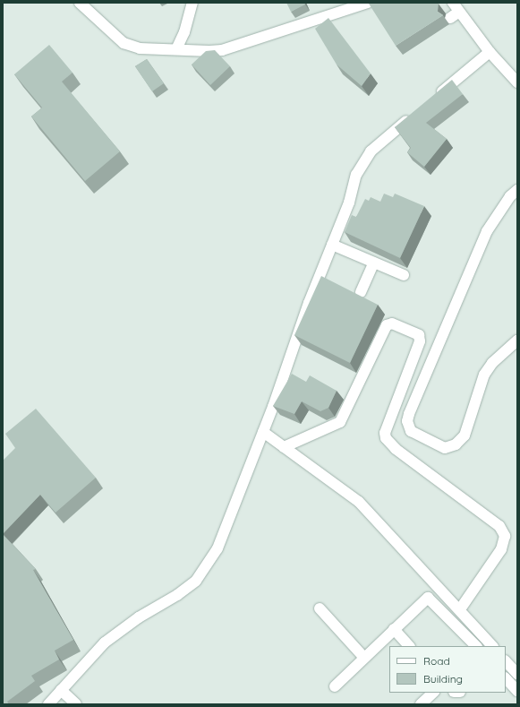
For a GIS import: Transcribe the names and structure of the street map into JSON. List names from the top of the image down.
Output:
{
  "legend": ["Road", "Building"]
}
